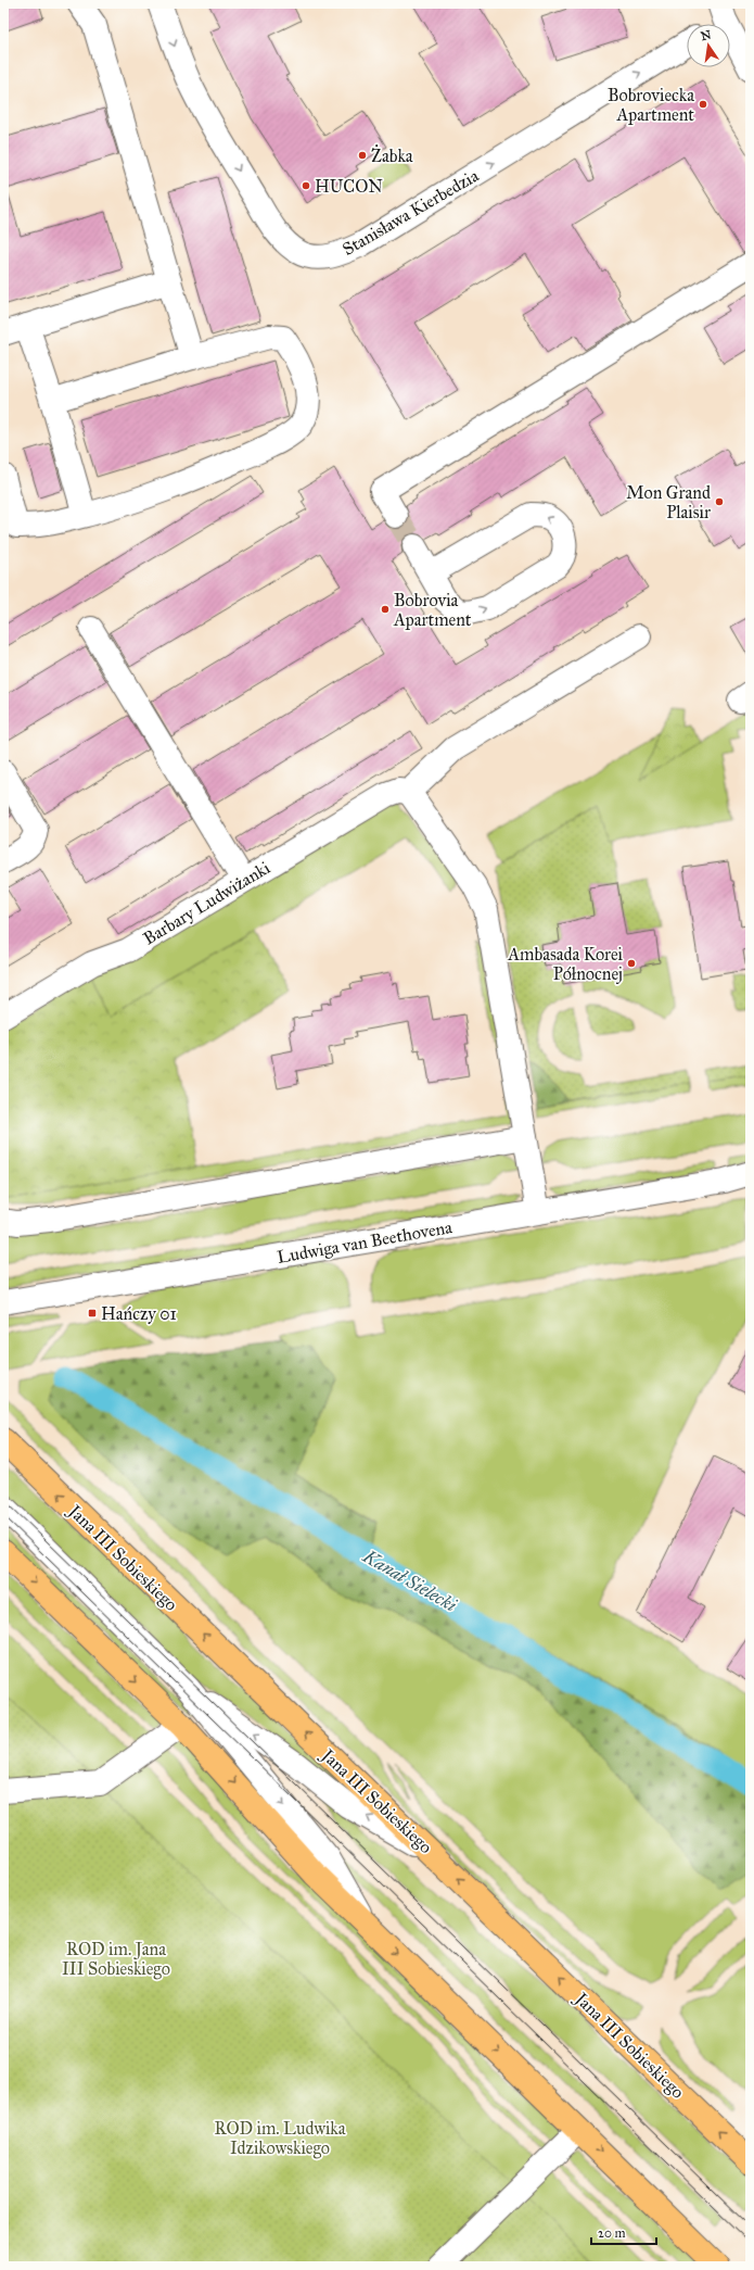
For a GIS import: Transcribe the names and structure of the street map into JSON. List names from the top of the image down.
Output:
{
  "streets": {
    "main road": ["Jana III Sobieskiego"],
    "street": ["Stanisława Kierbedzia", "Barbary Ludwiżanki", "Ludwiga van Beethovena"]
  },
  "water": ["Kanał Sielecki"],
  "parks": ["ROD im. Jana III Sobieskiego", "ROD im. Ludwika Idzikowskiego"],
  "places": {
    "other": [
      "Bobroviecka Apartment",
      "Żabka",
      "HUCON",
      "Mon Grand Plaisir",
      "Bobrovia Apartment",
      "Ambasada Korei Północnej"
    ],
    "transit": ["Hańczy 01"]
  },
  "scale_bar": "20 m",
  "north": "top"
}
